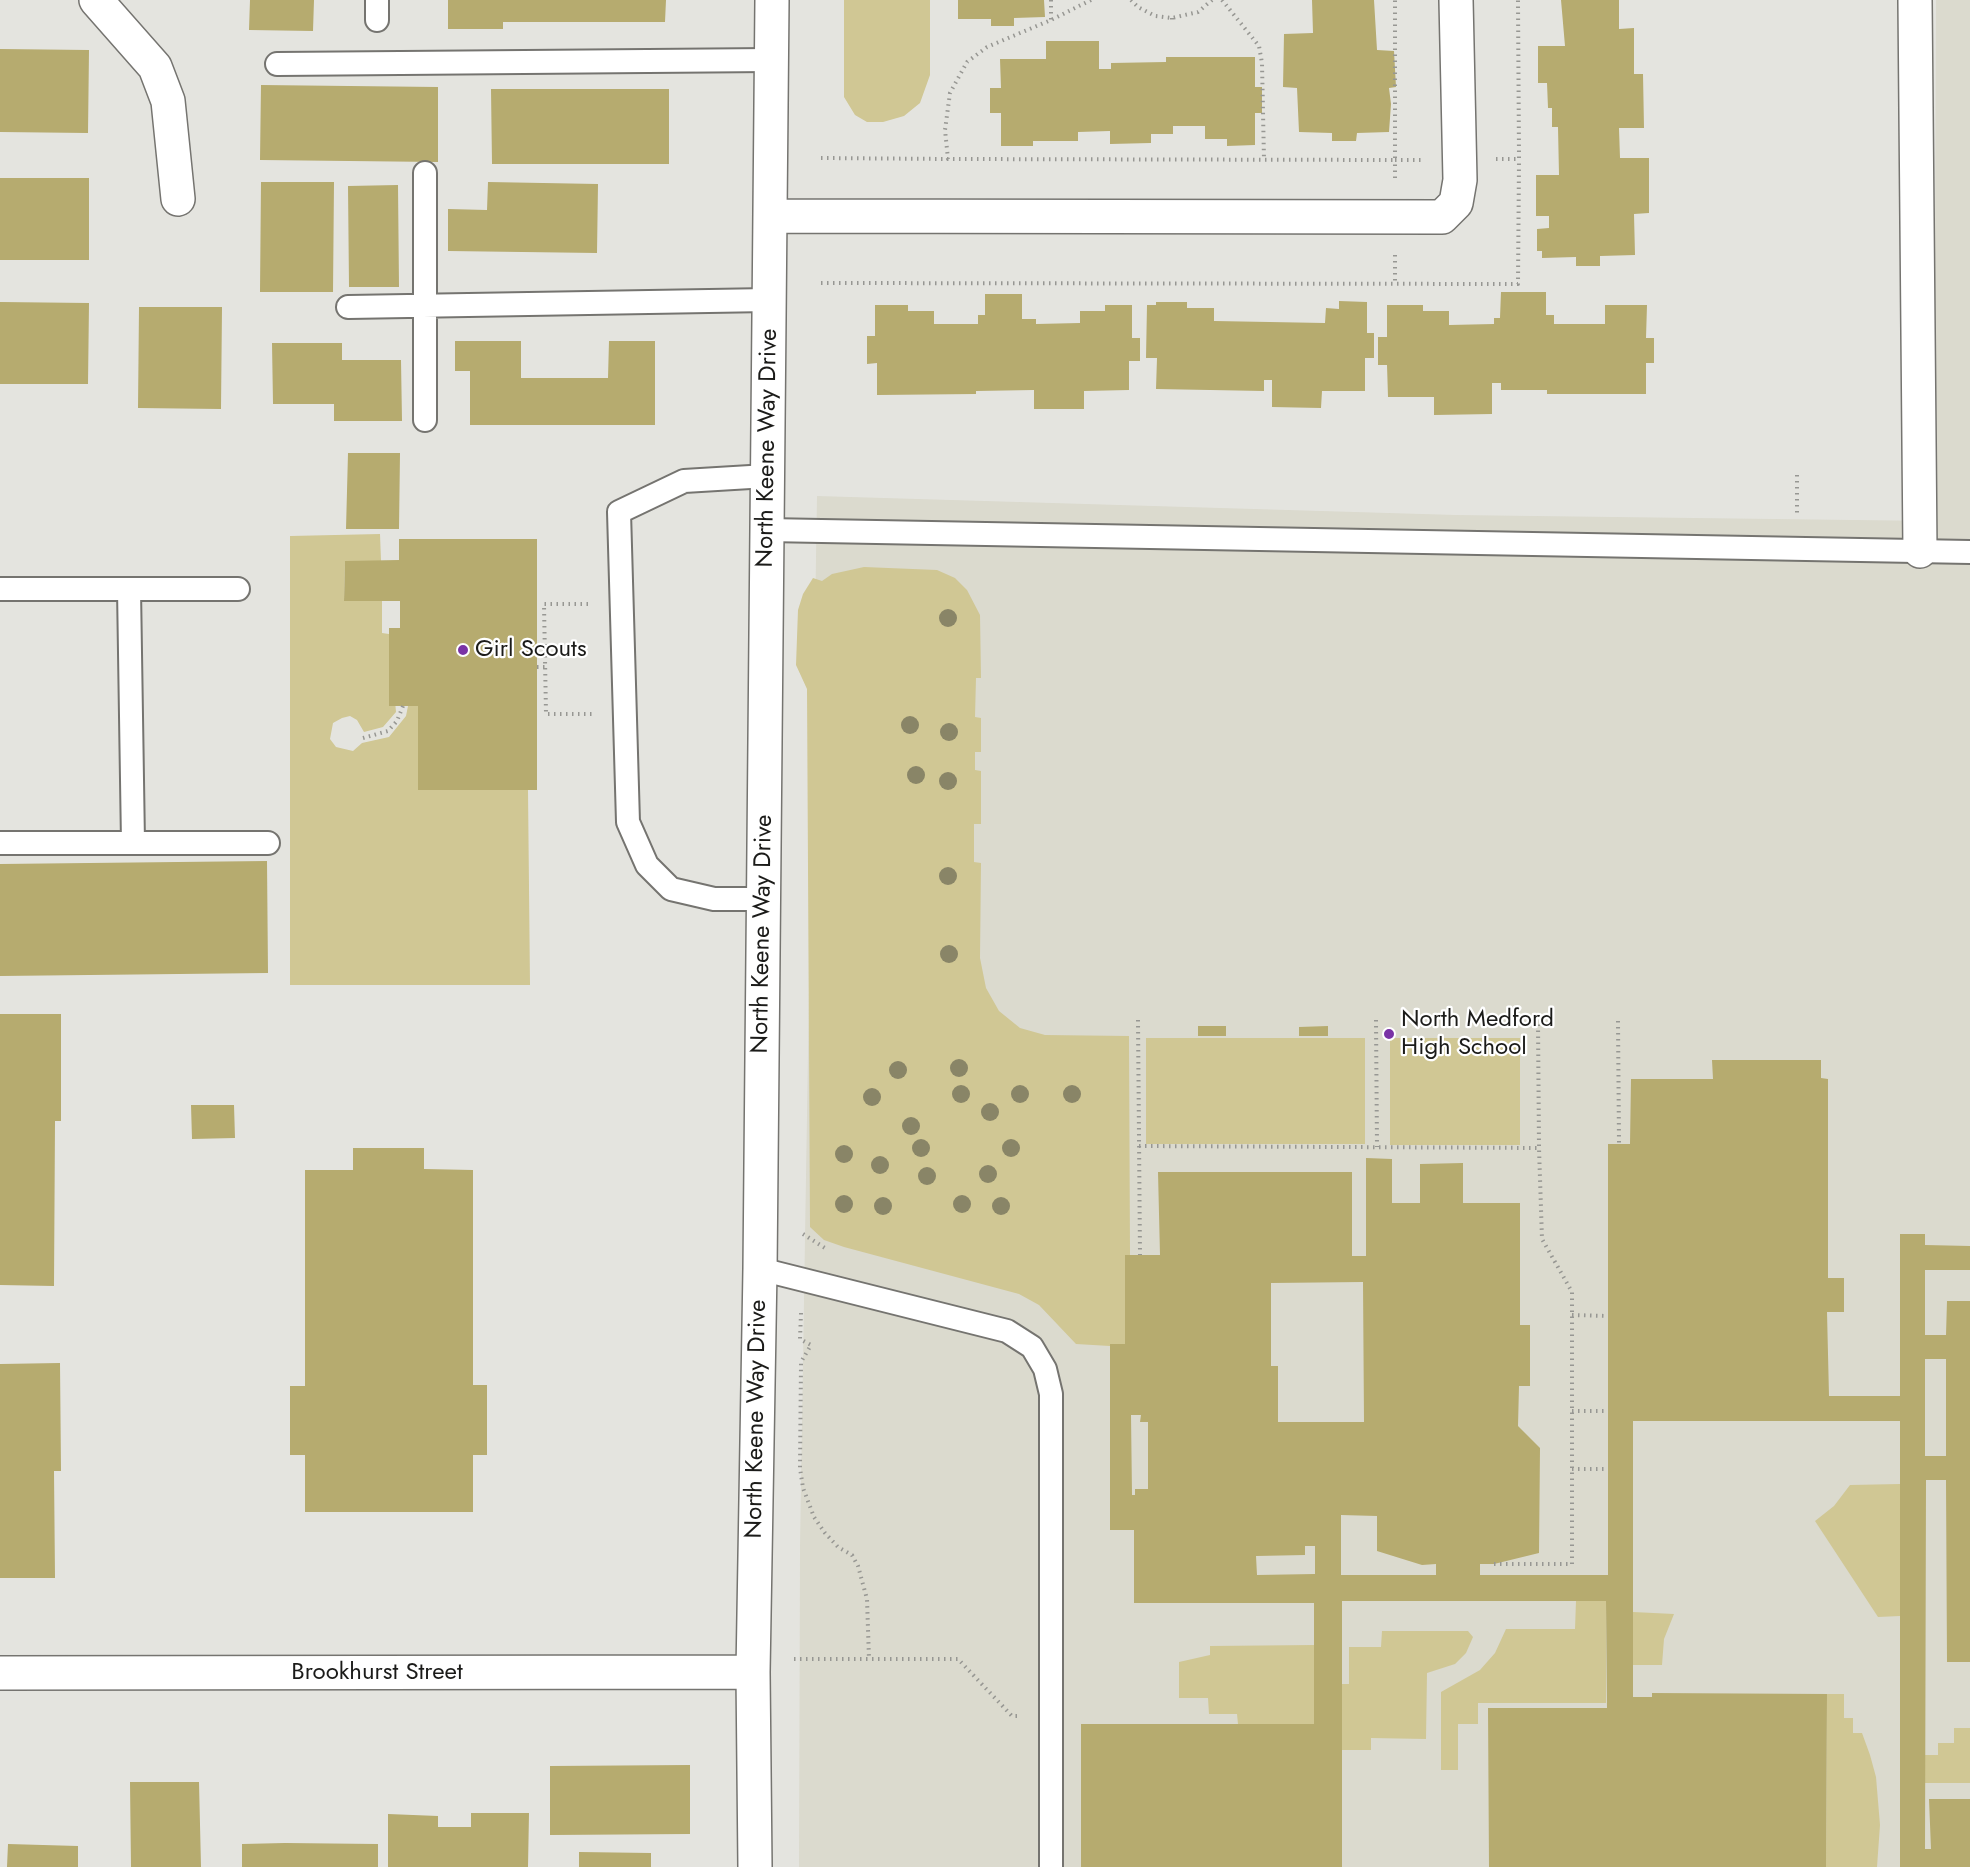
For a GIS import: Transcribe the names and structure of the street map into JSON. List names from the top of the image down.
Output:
{
  "streets": {
    "street": ["North Keene Way Drive", "Brookhurst Street"]
  },
  "crossings": [
    ["North Keene Way Drive", "Brookhurst Street"]
  ],
  "places": ["Girl Scouts", "North Medford High School"]
}
